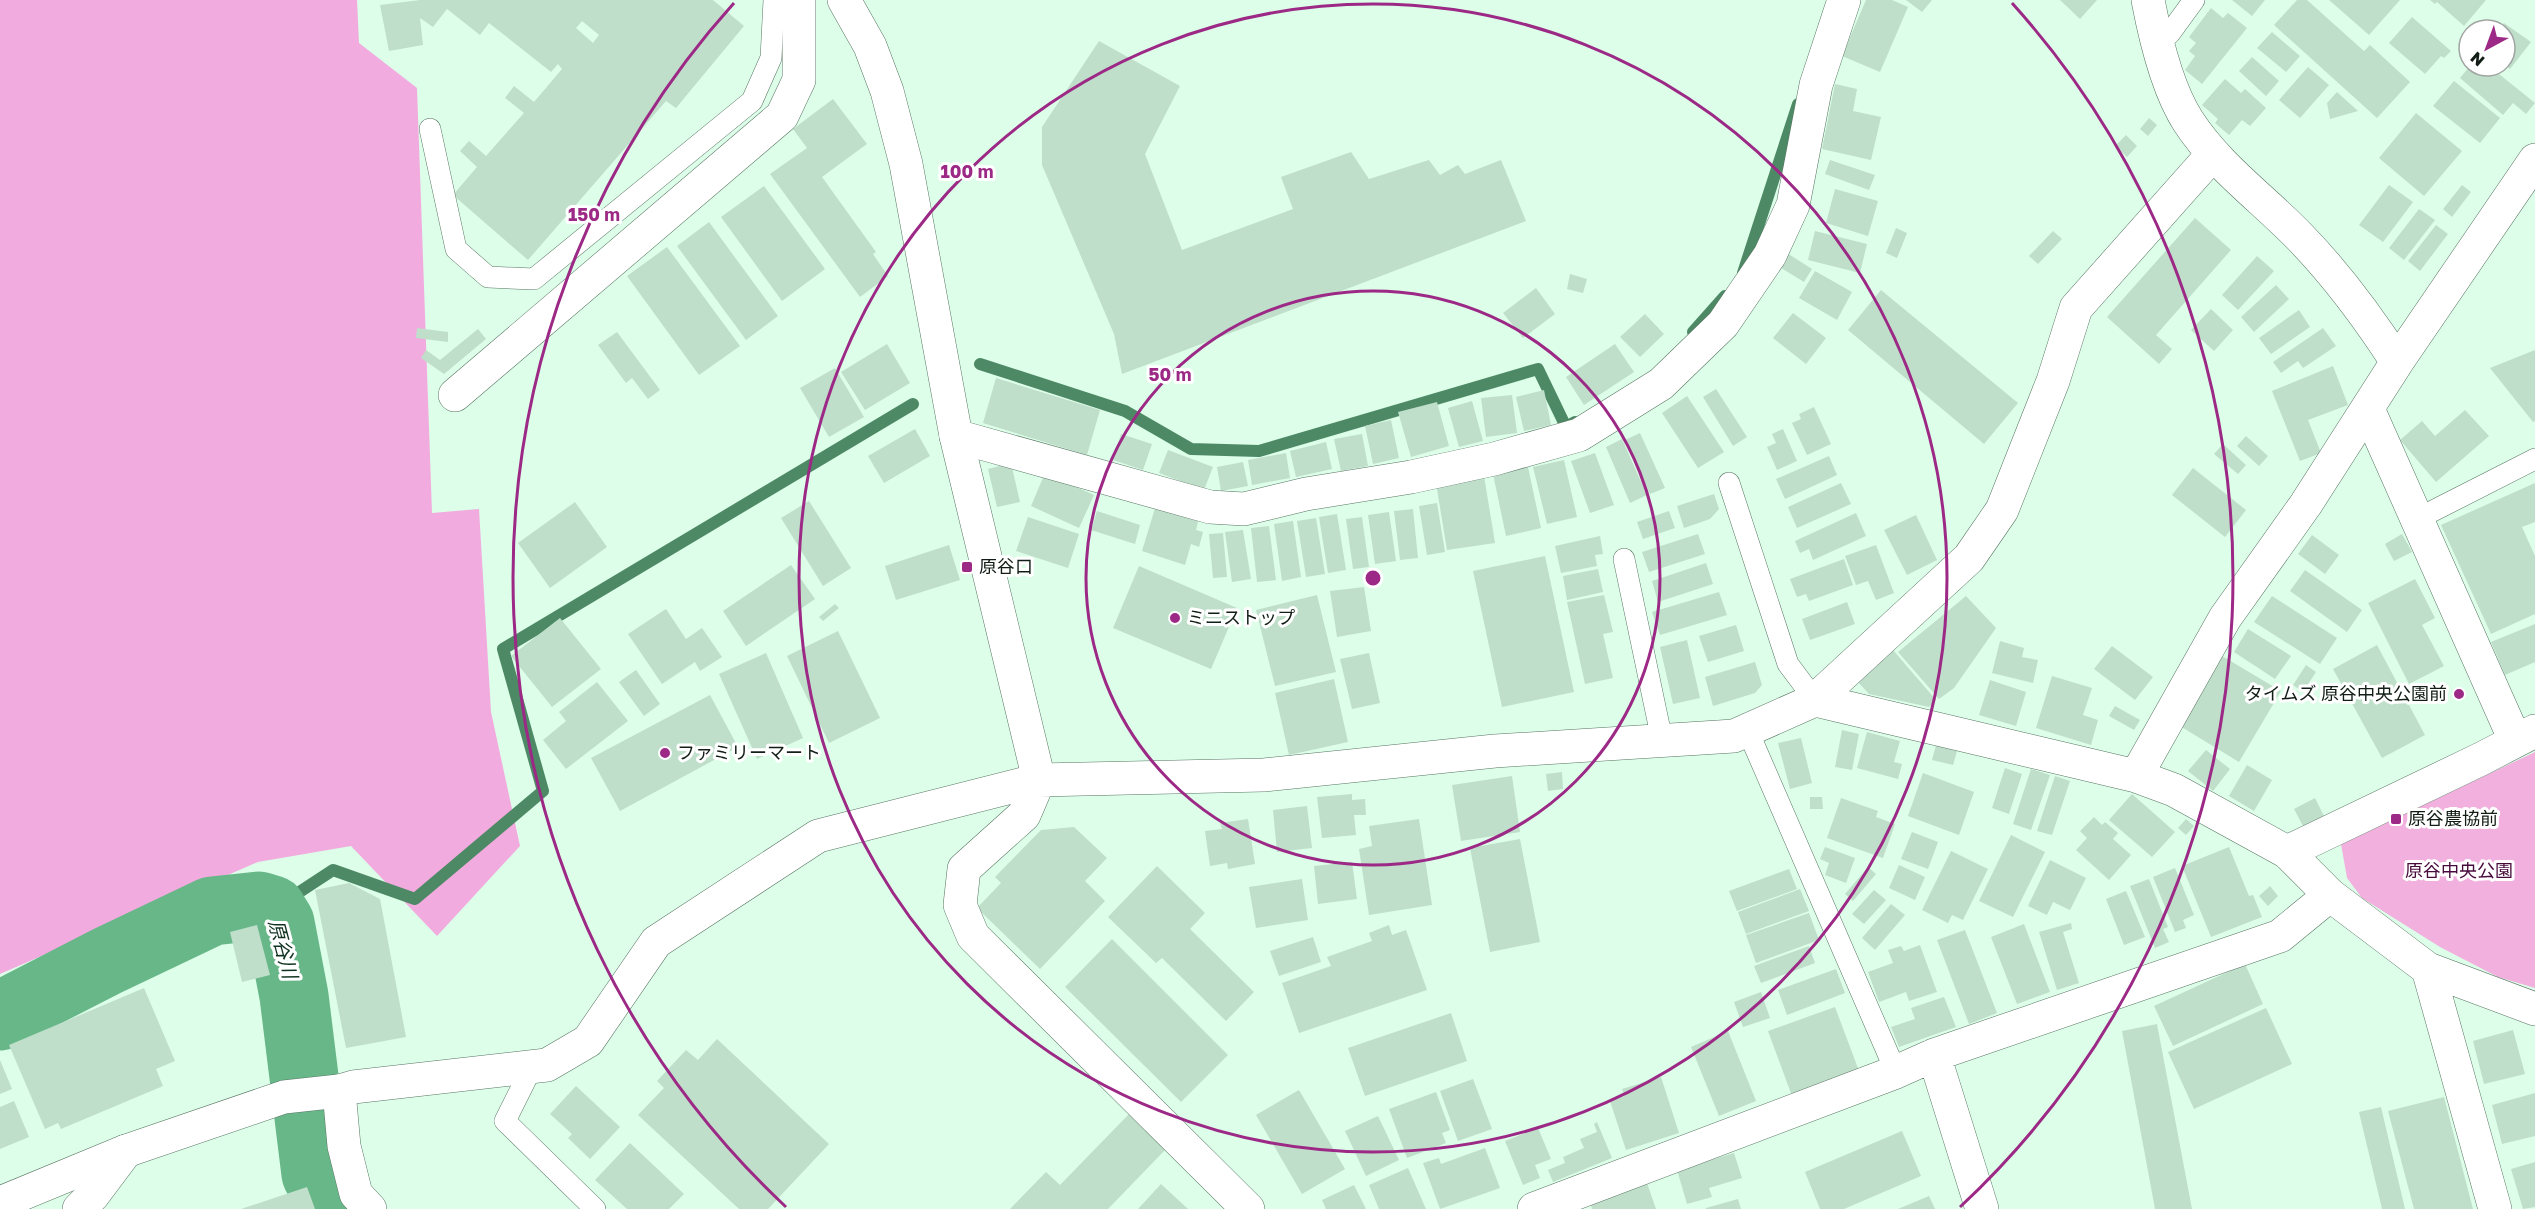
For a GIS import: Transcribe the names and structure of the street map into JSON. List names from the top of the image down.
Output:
{
  "water": ["原谷川"],
  "parks": ["原谷中央公園"],
  "places": {
    "transit": ["原谷口", "原谷農協前"],
    "other": ["ミニストップ", "タイムズ 原谷中央公園前", "ファミリーマート"]
  },
  "north": "bottom left",
  "rings": ["100 m", "150 m", "50 m"]
}
